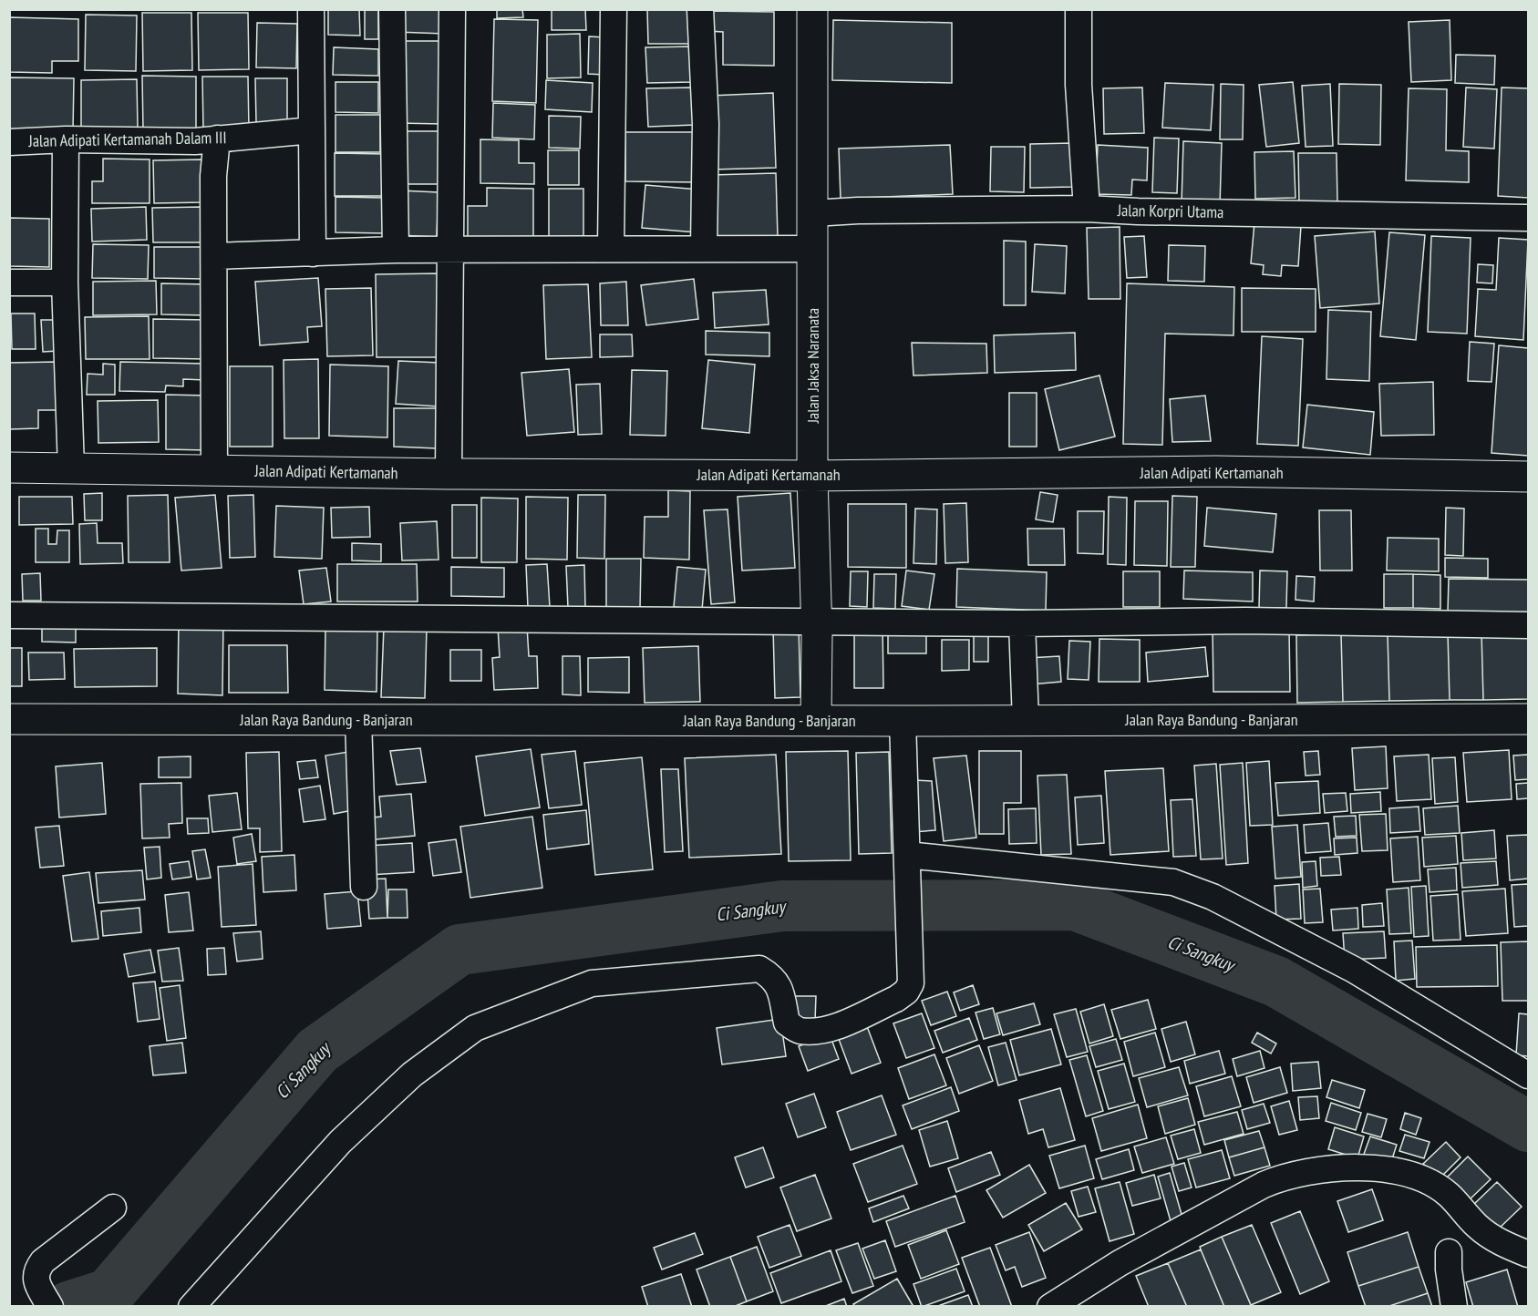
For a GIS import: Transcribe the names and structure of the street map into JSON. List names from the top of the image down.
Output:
{
  "streets": {
    "main road": ["Jalan Jaksa Naranata", "Jalan Adipati Kertamanah", "Jalan Raya Bandung - Banjaran"],
    "street": ["Jalan Adipati Kertamanah Dalam III", "Jalan Korpri Utama"]
  },
  "crossings": [
    ["Jalan Korpri Utama", "Jalan Jaksa Naranata"],
    ["Jalan Jaksa Naranata", "Jalan Adipati Kertamanah"],
    ["Jalan Jaksa Naranata", "Jalan Raya Bandung - Banjaran"]
  ],
  "water": ["Ci Sangkuy"]
}
